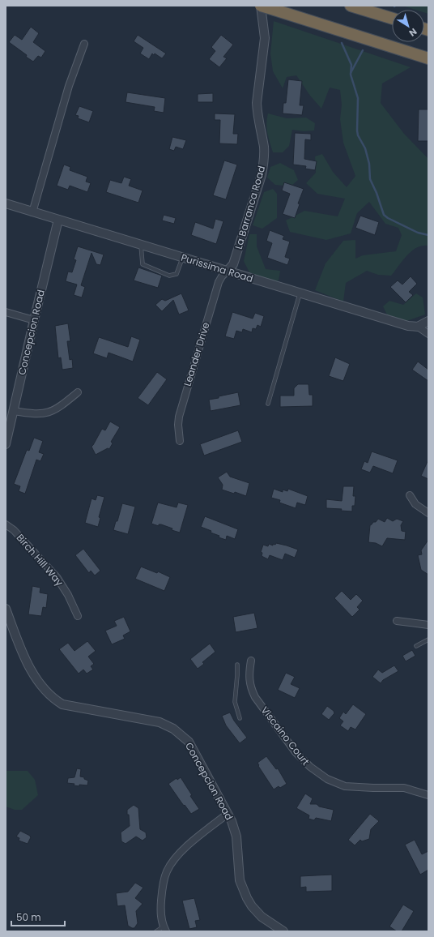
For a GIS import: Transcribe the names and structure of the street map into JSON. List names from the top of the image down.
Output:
{
  "streets": {
    "street": [
      "La Barranca Road",
      "Purissima Road",
      "Concepcion Road",
      "Leander Drive",
      "Birch Hill Way",
      "Viscaino Court"
    ]
  },
  "crossings": [
    ["La Barranca Road", "Purissima Road"],
    ["La Barranca Road", "Leander Drive"],
    ["Purissima Road", "Concepcion Road"],
    ["Purissima Road", "Leander Drive"]
  ],
  "scale_bar": "50 m",
  "north": "bottom right"
}
